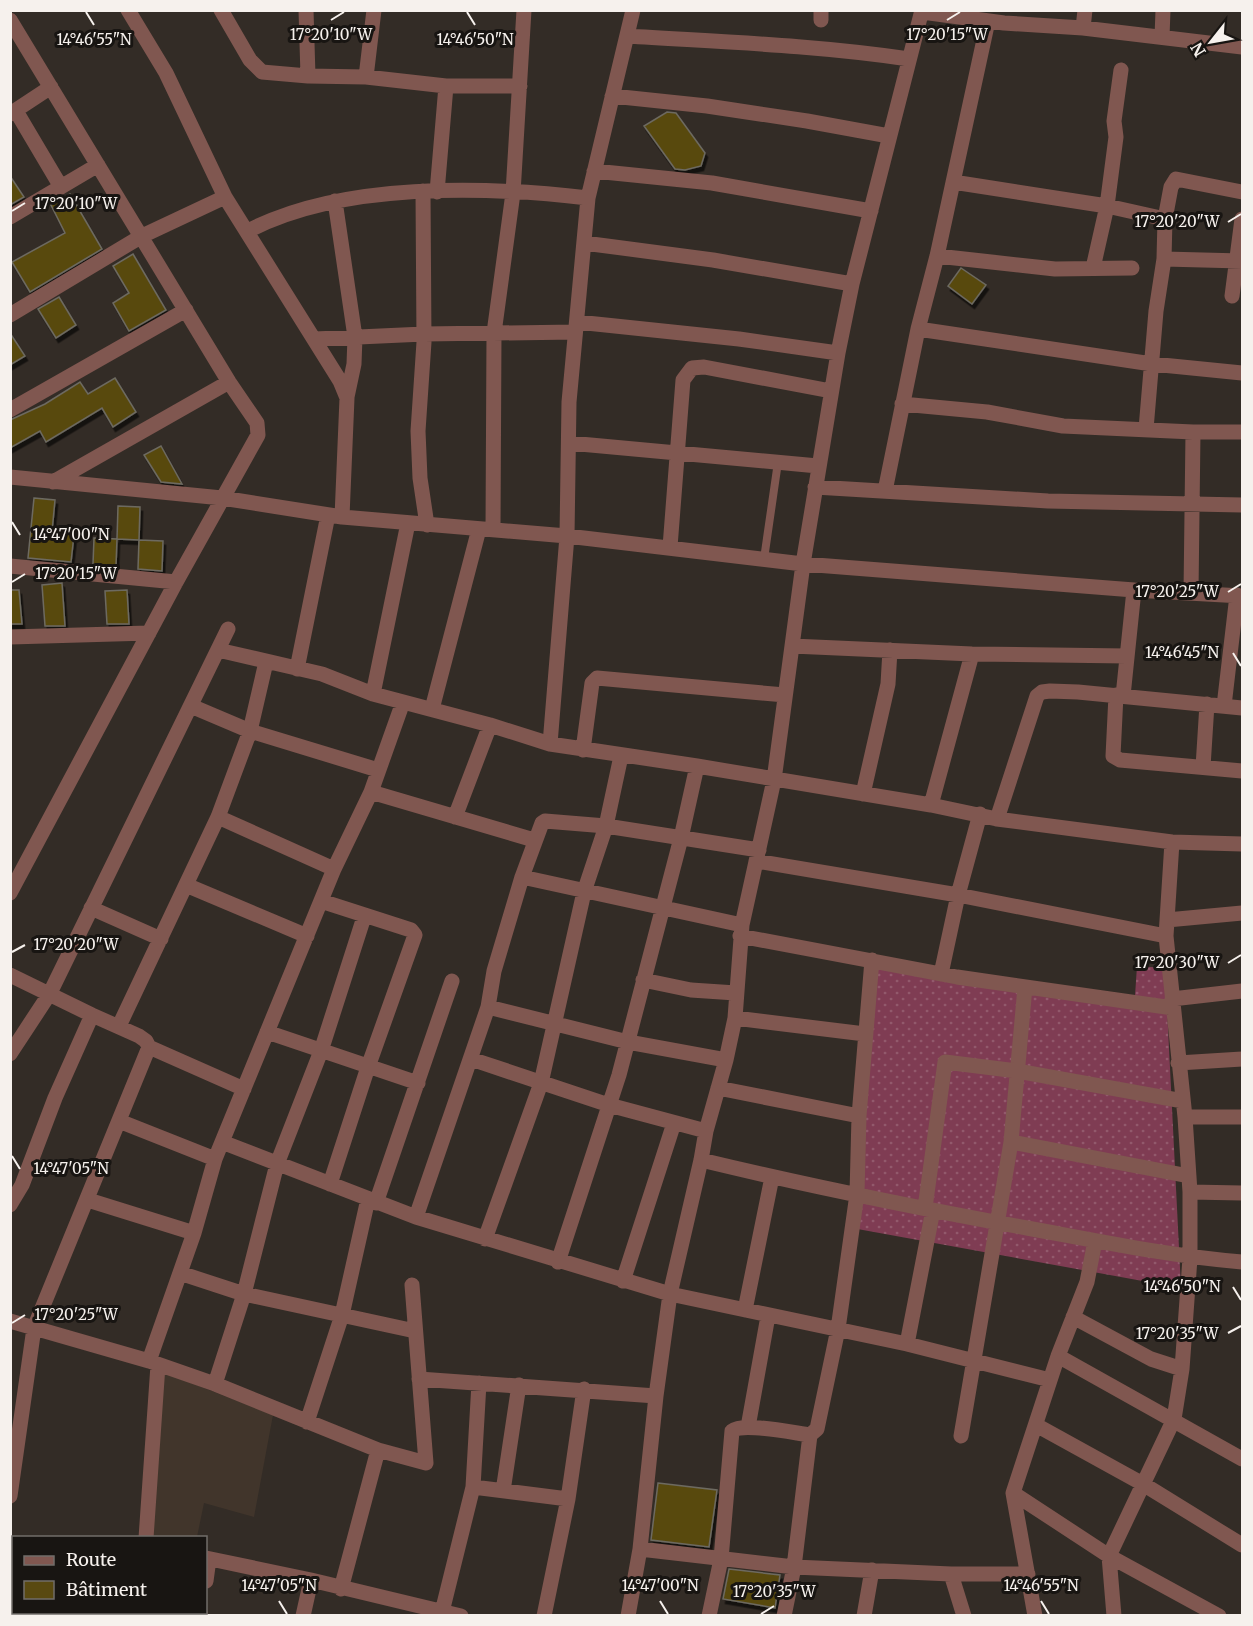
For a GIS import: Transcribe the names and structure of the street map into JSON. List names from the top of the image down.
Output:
{
  "legend": ["Route", "Bâtiment"],
  "north": "bottom left",
  "coordinates": [
    "17°20'10\"W",
    "17°20'15\"W",
    "14°46'55\"N",
    "14°46'50\"N",
    "17°20'20\"W",
    "14°47'00\"N",
    "17°20'25\"W",
    "14°46'45\"N",
    "17°20'30\"W",
    "14°47'05\"N",
    "17°20'35\"W"
  ]
}
